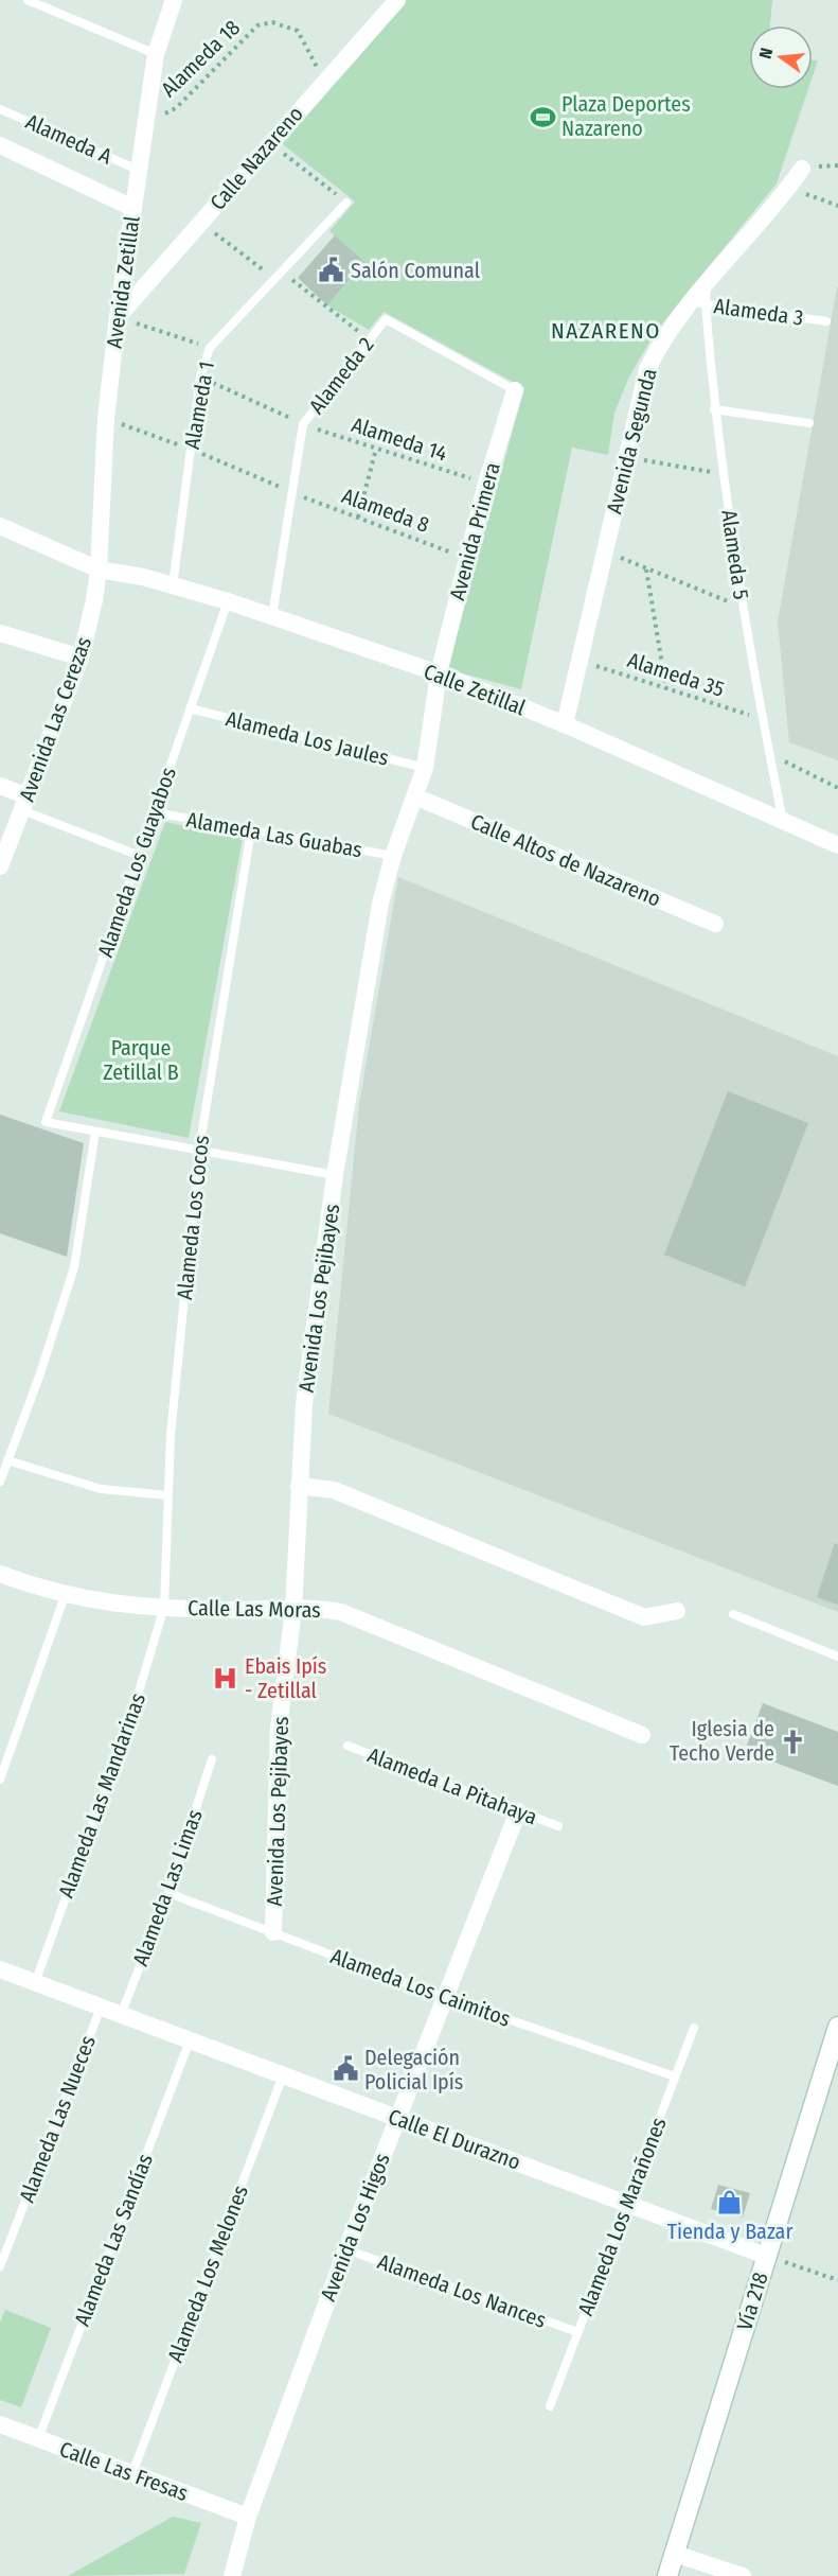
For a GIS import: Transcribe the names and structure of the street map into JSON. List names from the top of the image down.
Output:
{
  "streets": {
    "main road": ["Vía 218"],
    "street": [
      "Calle Nazareno",
      "Avenida Zetillal",
      "Avenida Segunda",
      "Avenida Primera",
      "Calle Zetillal",
      "Avenida Las Cerezas",
      "Calle Altos de Nazareno",
      "Avenida Los Pejibayes",
      "Calle Las Moras",
      "Calle El Durazno",
      "Avenida Los Higos",
      "Calle Las Fresas"
    ],
    "lane": [
      "Alameda A",
      "Alameda 3",
      "Alameda 2",
      "Alameda 1",
      "Alameda 5",
      "Alameda Los Jaules",
      "Alameda Las Guabas",
      "Alameda Los Guayabos",
      "Alameda Los Cocos",
      "Alameda La Pitahaya",
      "Alameda Las Mandarinas",
      "Alameda Las Limas",
      "Alameda Los Caimitos",
      "Alameda Las Nueces",
      "Alameda Los Marañones",
      "Alameda Las Sandías",
      "Alameda Los Melones",
      "Alameda Los Nances"
    ],
    "path": [
      "Alameda 18",
      "Alameda 14",
      "Alameda 8",
      "Alameda 35"
    ]
  },
  "crossings": [
    ["Alameda 18", "Calle Nazareno"],
    ["Alameda 18", "Avenida Zetillal"],
    ["Alameda A", "Avenida Zetillal"],
    ["Calle Nazareno", "Avenida Zetillal"],
    ["Avenida Zetillal", "Alameda 8"],
    ["Avenida Zetillal", "Calle Zetillal"],
    ["Avenida Zetillal", "Avenida Las Cerezas"],
    ["Alameda 3", "Avenida Segunda"],
    ["Alameda 3", "Alameda 5"],
    ["Alameda 2", "Alameda 14"],
    ["Alameda 2", "Alameda 8"],
    ["Alameda 2", "Avenida Primera"],
    ["Alameda 2", "Calle Zetillal"],
    ["Alameda 1", "Alameda 14"],
    ["Alameda 1", "Alameda 8"],
    ["Alameda 1", "Calle Zetillal"],
    ["Alameda 14", "Avenida Primera"],
    ["Avenida Segunda", "Alameda 5"],
    ["Avenida Segunda", "Alameda 35"],
    ["Avenida Segunda", "Calle Zetillal"],
    ["Alameda 8", "Avenida Primera"],
    ["Avenida Primera", "Calle Zetillal"],
    ["Avenida Primera", "Avenida Los Pejibayes"],
    ["Alameda 5", "Alameda 35"],
    ["Alameda 5", "Calle Zetillal"],
    ["Calle Zetillal", "Avenida Las Cerezas"],
    ["Calle Zetillal", "Alameda Los Guayabos"],
    ["Calle Zetillal", "Avenida Los Pejibayes"],
    ["Alameda Los Jaules", "Alameda Los Guayabos"],
    ["Alameda Los Jaules", "Avenida Los Pejibayes"],
    ["Alameda Las Guabas", "Alameda Los Guayabos"],
    ["Alameda Las Guabas", "Alameda Los Cocos"],
    ["Alameda Las Guabas", "Avenida Los Pejibayes"],
    ["Calle Altos de Nazareno", "Avenida Los Pejibayes"],
    ["Alameda Los Cocos", "Calle Las Moras"],
    ["Alameda Los Cocos", "Alameda Las Mandarinas"],
    ["Avenida Los Pejibayes", "Calle Las Moras"],
    ["Avenida Los Pejibayes", "Alameda Los Caimitos"],
    ["Calle Las Moras", "Alameda Las Mandarinas"],
    ["Alameda La Pitahaya", "Avenida Los Higos"],
    ["Alameda Las Mandarinas", "Calle El Durazno"],
    ["Alameda Las Limas", "Alameda Los Caimitos"],
    ["Alameda Las Limas", "Calle El Durazno"],
    ["Alameda Los Caimitos", "Alameda Los Marañones"],
    ["Alameda Los Caimitos", "Avenida Los Higos"],
    ["Alameda Las Nueces", "Calle El Durazno"],
    ["Calle El Durazno", "Alameda Los Marañones"],
    ["Calle El Durazno", "Avenida Los Higos"],
    ["Calle El Durazno", "Alameda Las Sandías"],
    ["Calle El Durazno", "Alameda Los Melones"],
    ["Calle El Durazno", "Vía 218"],
    ["Alameda Los Marañones", "Alameda Los Nances"],
    ["Avenida Los Higos", "Alameda Los Nances"],
    ["Avenida Los Higos", "Calle Las Fresas"],
    ["Alameda Las Sandías", "Calle Las Fresas"],
    ["Alameda Los Melones", "Calle Las Fresas"]
  ],
  "districts": ["NAZARENO"],
  "parks": ["Parque Zetillal B"],
  "places": {
    "sports": ["Plaza Deportes Nazareno"],
    "public building": ["Salón Comunal", "Delegación Policial Ipís"],
    "hospital": ["Ebais Ipís - Zetillal"],
    "church": ["Iglesia de Techo Verde"],
    "shop": ["Tienda y Bazar"]
  },
  "north": "left"
}
